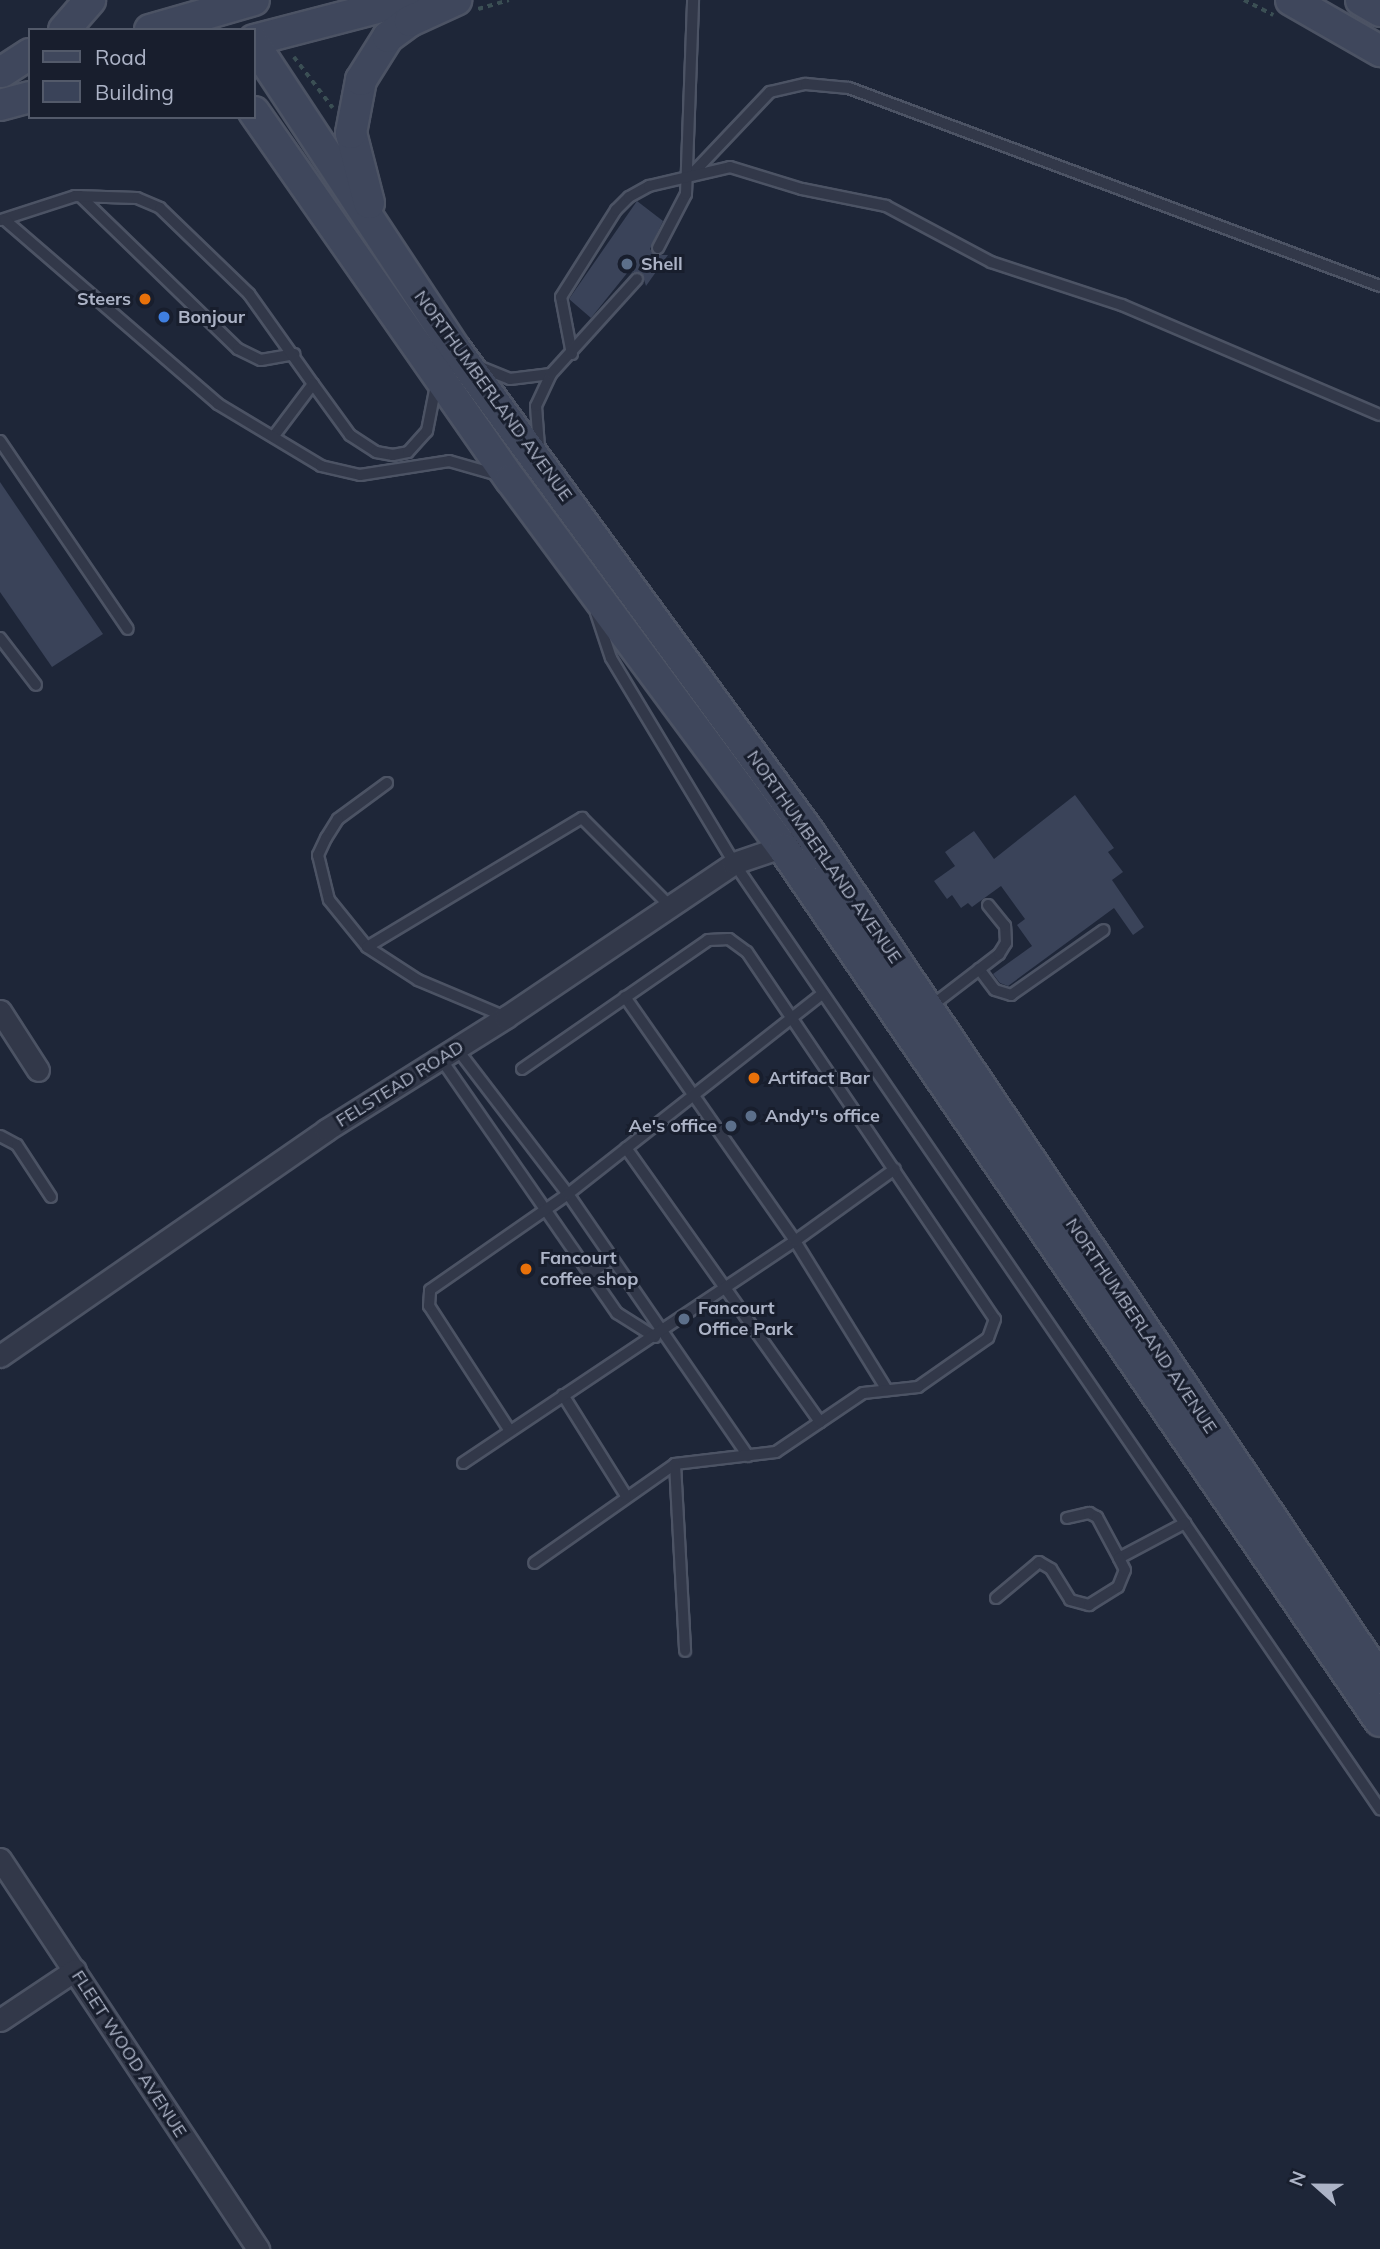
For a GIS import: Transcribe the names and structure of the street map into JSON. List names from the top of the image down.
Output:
{
  "streets": {
    "main road": ["NORTHUMBERLAND AVENUE"],
    "street": ["FELSTEAD ROAD", "FLEET WOOD AVENUE"]
  },
  "crossings": [
    ["NORTHUMBERLAND AVENUE", "FELSTEAD ROAD"]
  ],
  "places": [
    "Shell",
    "Steers",
    "Bonjour",
    "Artifact Bar",
    "Andy''s office",
    "Ae's office",
    "Fancourt coffee shop",
    "Fancourt Office Park"
  ],
  "legend": ["Road", "Building"],
  "north": "left"
}
